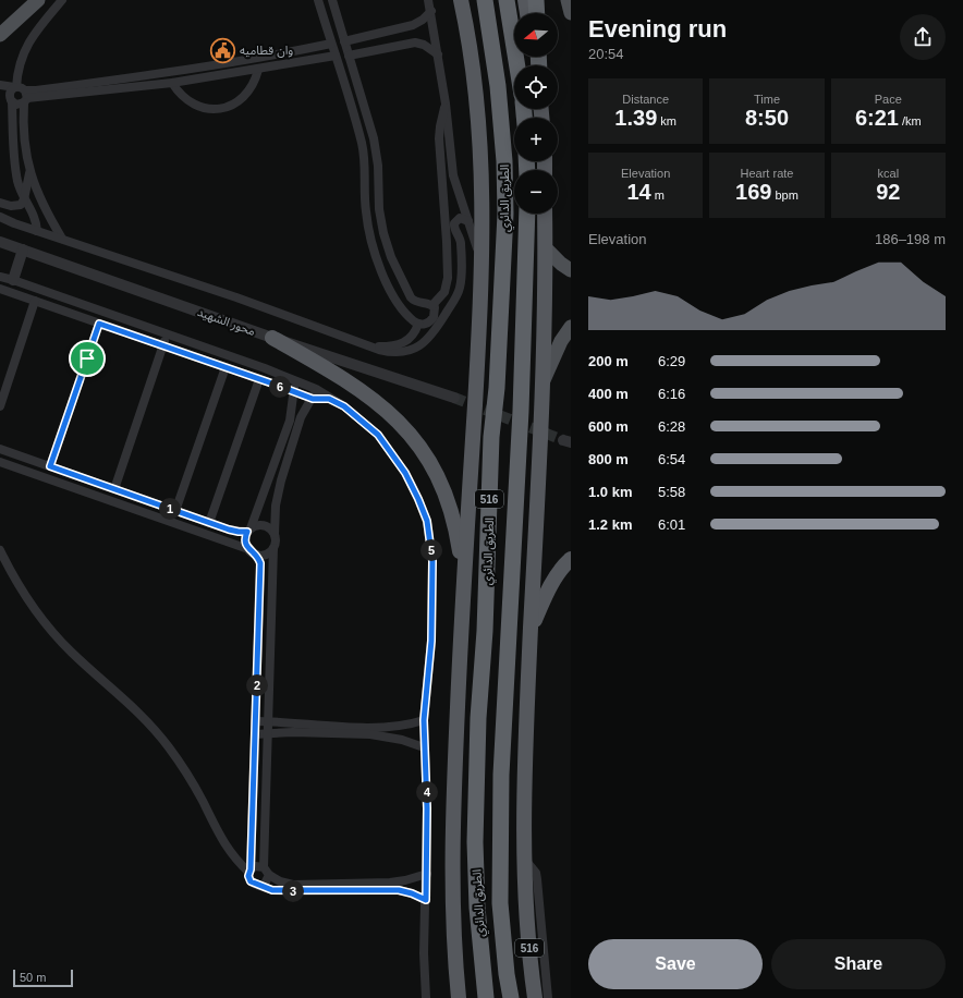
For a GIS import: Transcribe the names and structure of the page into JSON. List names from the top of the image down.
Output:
{
  "streets": {
    "highway": ["الطريق الدائري", "516"],
    "street": ["محور الشهيد"]
  },
  "places": {
    "public building": ["وان قطاميه"]
  },
  "scale_bar": "50 m",
  "north": "left",
  "page": {
    "heading": ["Evening run", "20:54"],
    "map_buttons": ["+", "−"],
    "stats": [
      ["Distance", "1.39 km"],
      ["Time", "8:50"],
      ["Pace", "6:21 /km"],
      ["Elevation", "14 m"],
      ["Heart rate", "169 bpm"],
      ["kcal", "92"]
    ],
    "chart": ["Elevation", "186–198 m"],
    "list": [
      {
        "name": "200 m",
        "note": "6:29"
      },
      {
        "name": "400 m",
        "note": "6:16"
      },
      {
        "name": "600 m",
        "note": "6:28"
      },
      {
        "name": "800 m",
        "note": "6:54"
      },
      {
        "name": "1.0 km",
        "note": "5:58"
      },
      {
        "name": "1.2 km",
        "note": "6:01"
      }
    ],
    "pins": [
      "6",
      "1",
      "5",
      "2",
      "4",
      "3"
    ],
    "buttons": ["Save", "Share"],
    "scale": "50 m"
  }
}
